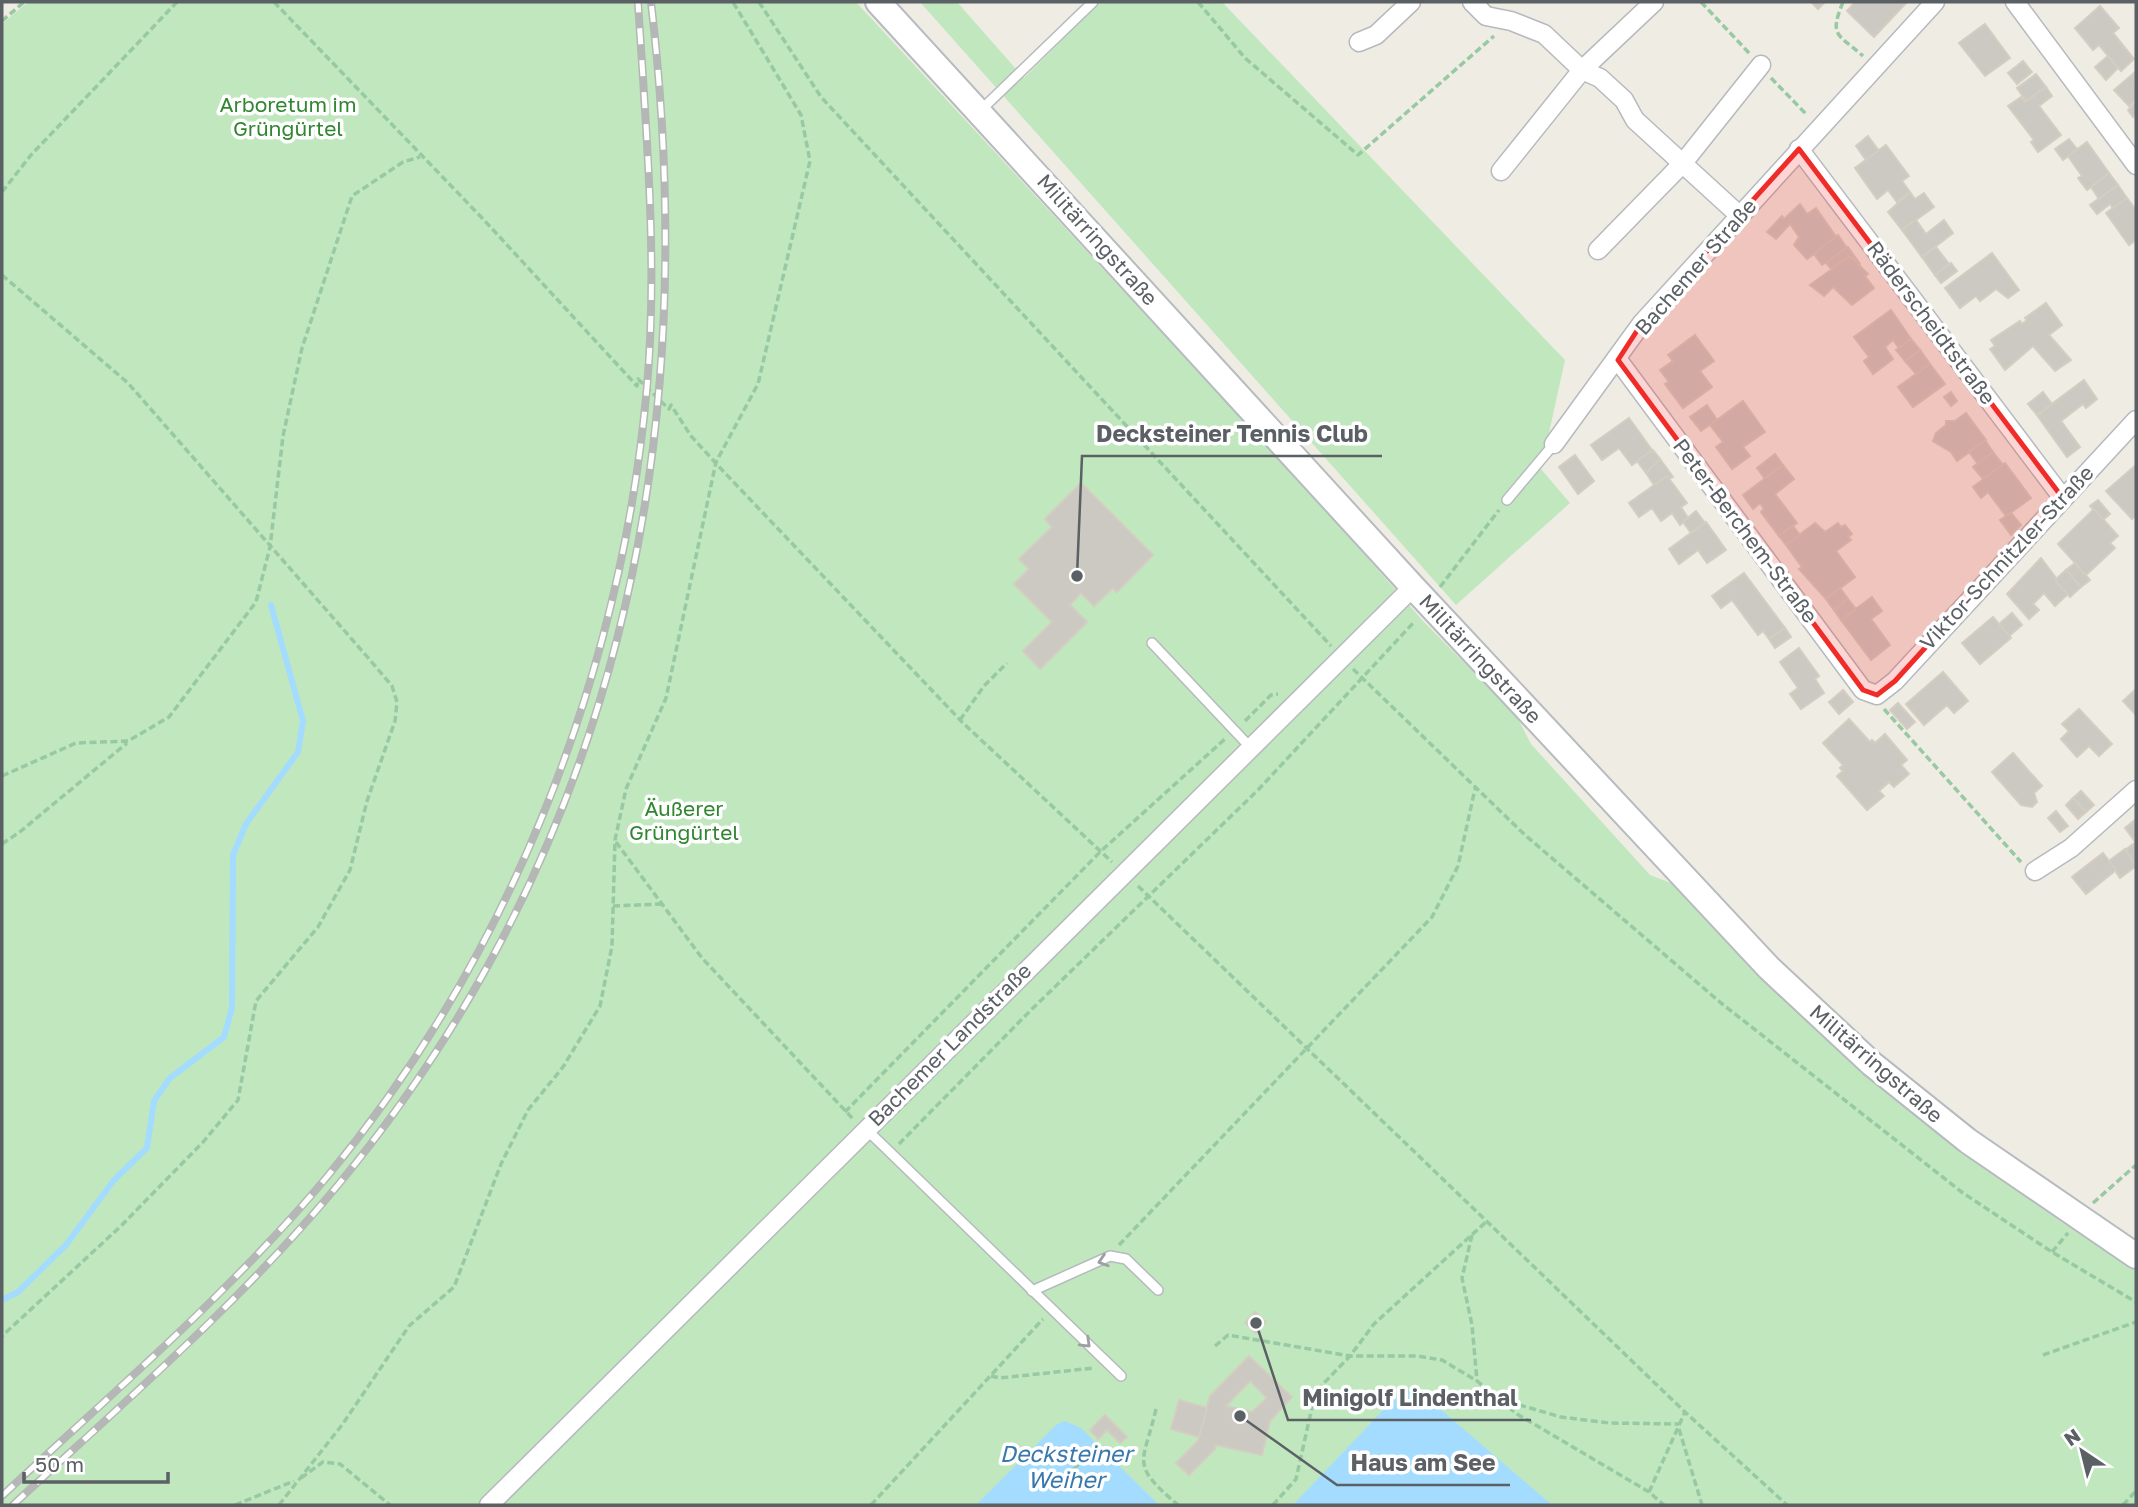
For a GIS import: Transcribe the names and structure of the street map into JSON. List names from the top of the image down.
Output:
{
  "streets": {
    "main road": ["Militärringstraße"],
    "street": [
      "Bachemer Straße",
      "Räderscheidtstraße",
      "Peter-Berchem-Straße",
      "Viktor-Schnitzler-Straße",
      "Bachemer Landstraße"
    ]
  },
  "crossings": [
    ["Militärringstraße", "Bachemer Landstraße"],
    ["Bachemer Straße", "Räderscheidtstraße"],
    ["Bachemer Straße", "Peter-Berchem-Straße"],
    ["Räderscheidtstraße", "Viktor-Schnitzler-Straße"],
    ["Peter-Berchem-Straße", "Viktor-Schnitzler-Straße"]
  ],
  "water": ["Decksteiner Weiher"],
  "parks": ["Arboretum im Grüngürtel", "Äußerer Grüngürtel"],
  "places": ["Decksteiner Tennis Club", "Minigolf Lindenthal", "Haus am See"],
  "scale_bar": "50 m",
  "north": "top left"
}
